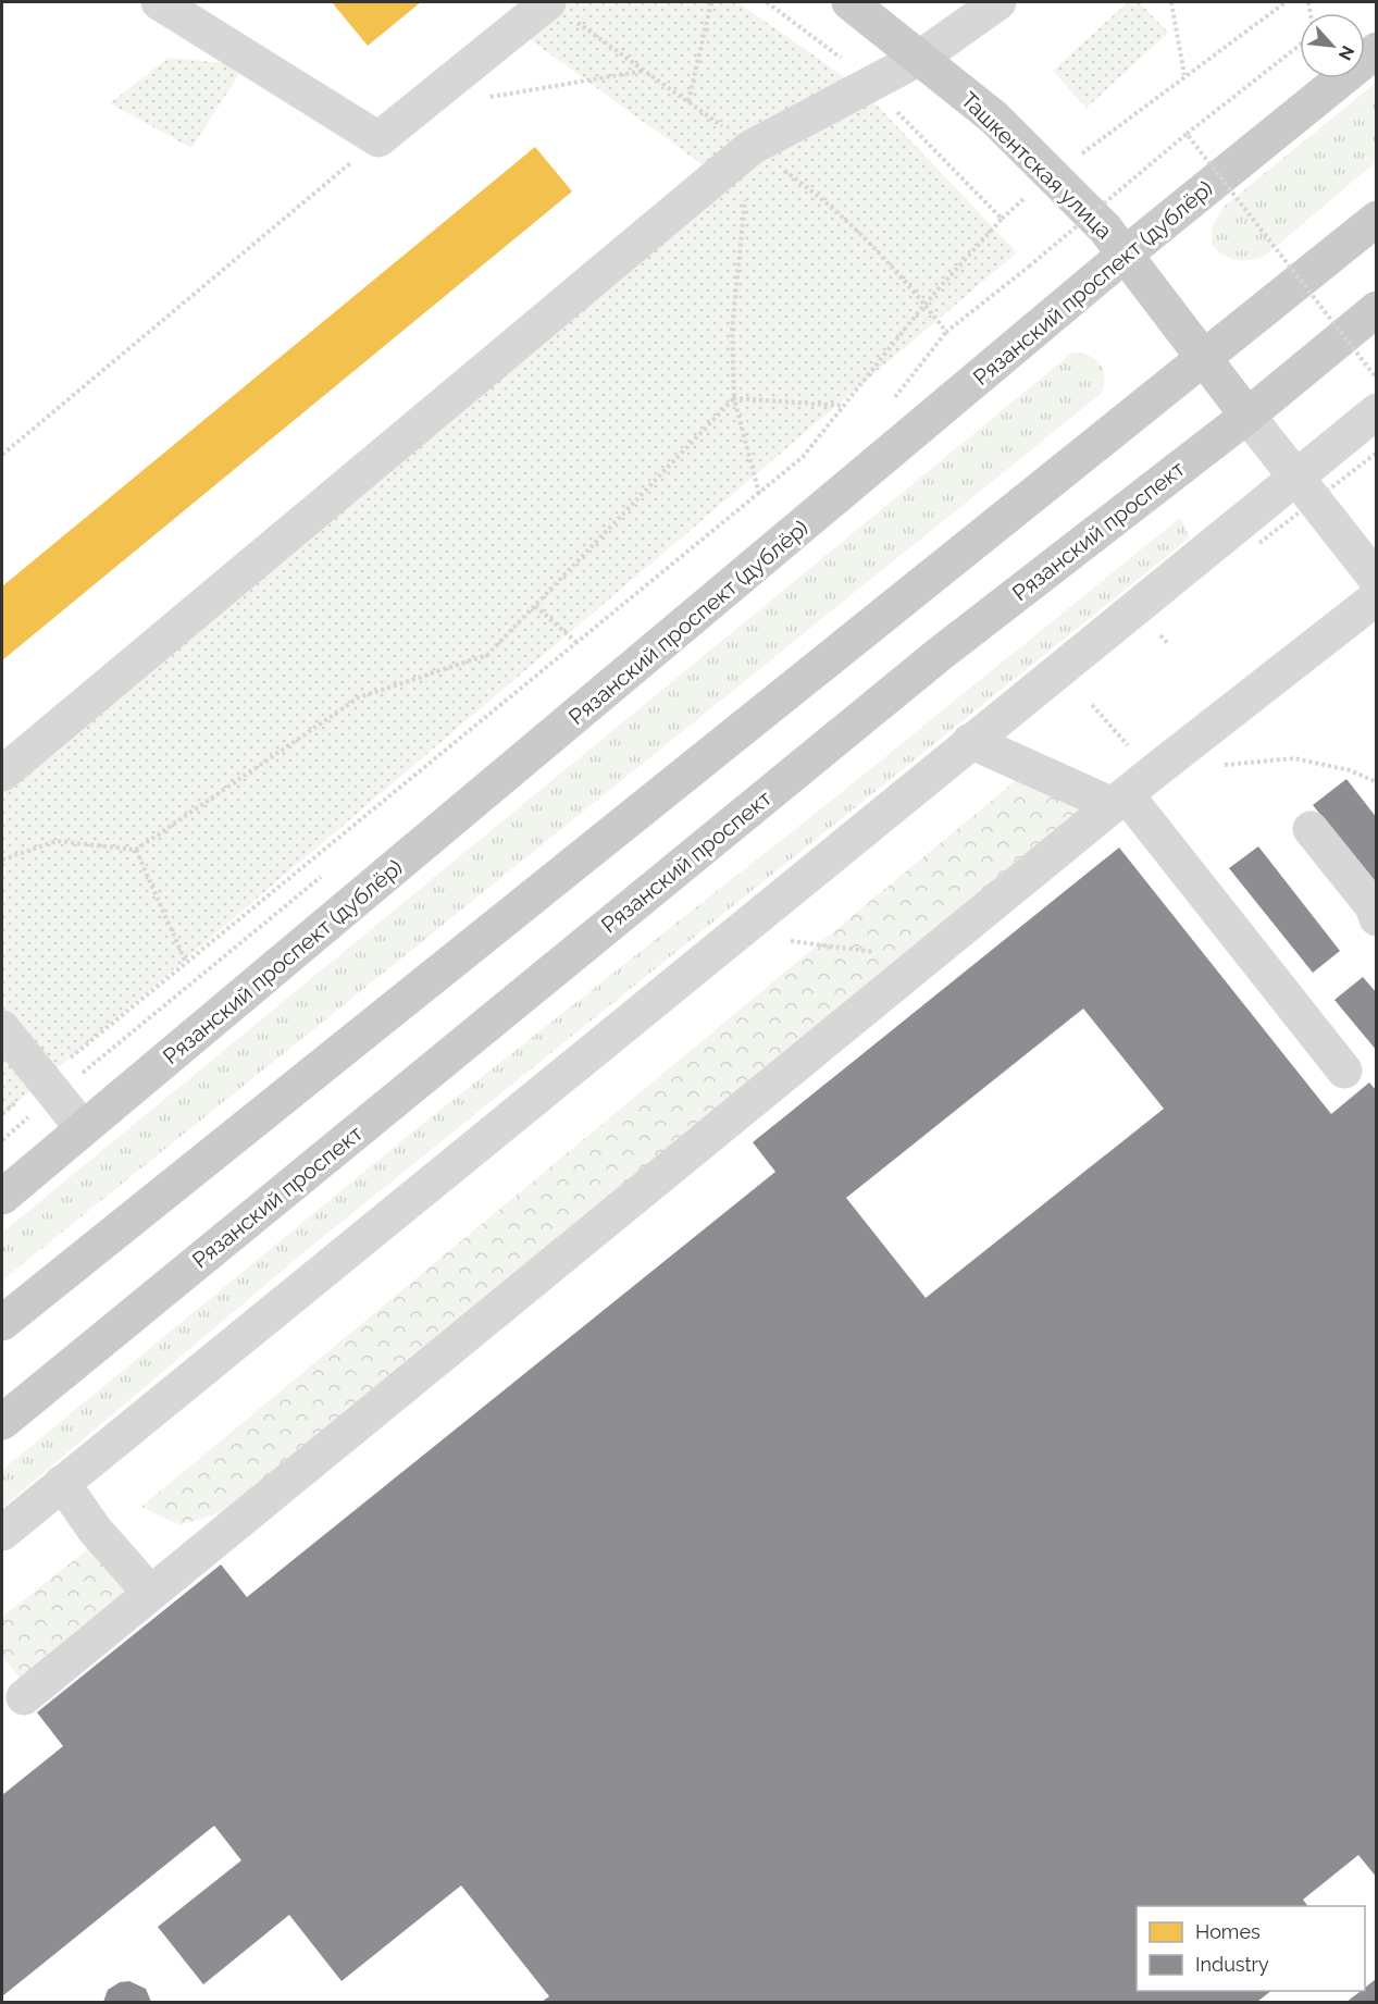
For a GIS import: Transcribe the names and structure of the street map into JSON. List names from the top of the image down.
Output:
{
  "streets": {
    "main road": ["Ташкентская улица", "Рязанский проспект (дублёр)", "Рязанский проспект"]
  },
  "crossings": [
    ["Ташкентская улица", "Рязанский проспект (дублёр)"],
    ["Ташкентская улица", "Рязанский проспект"]
  ],
  "legend": ["Homes", "Industry"],
  "north": "bottom right"
}
